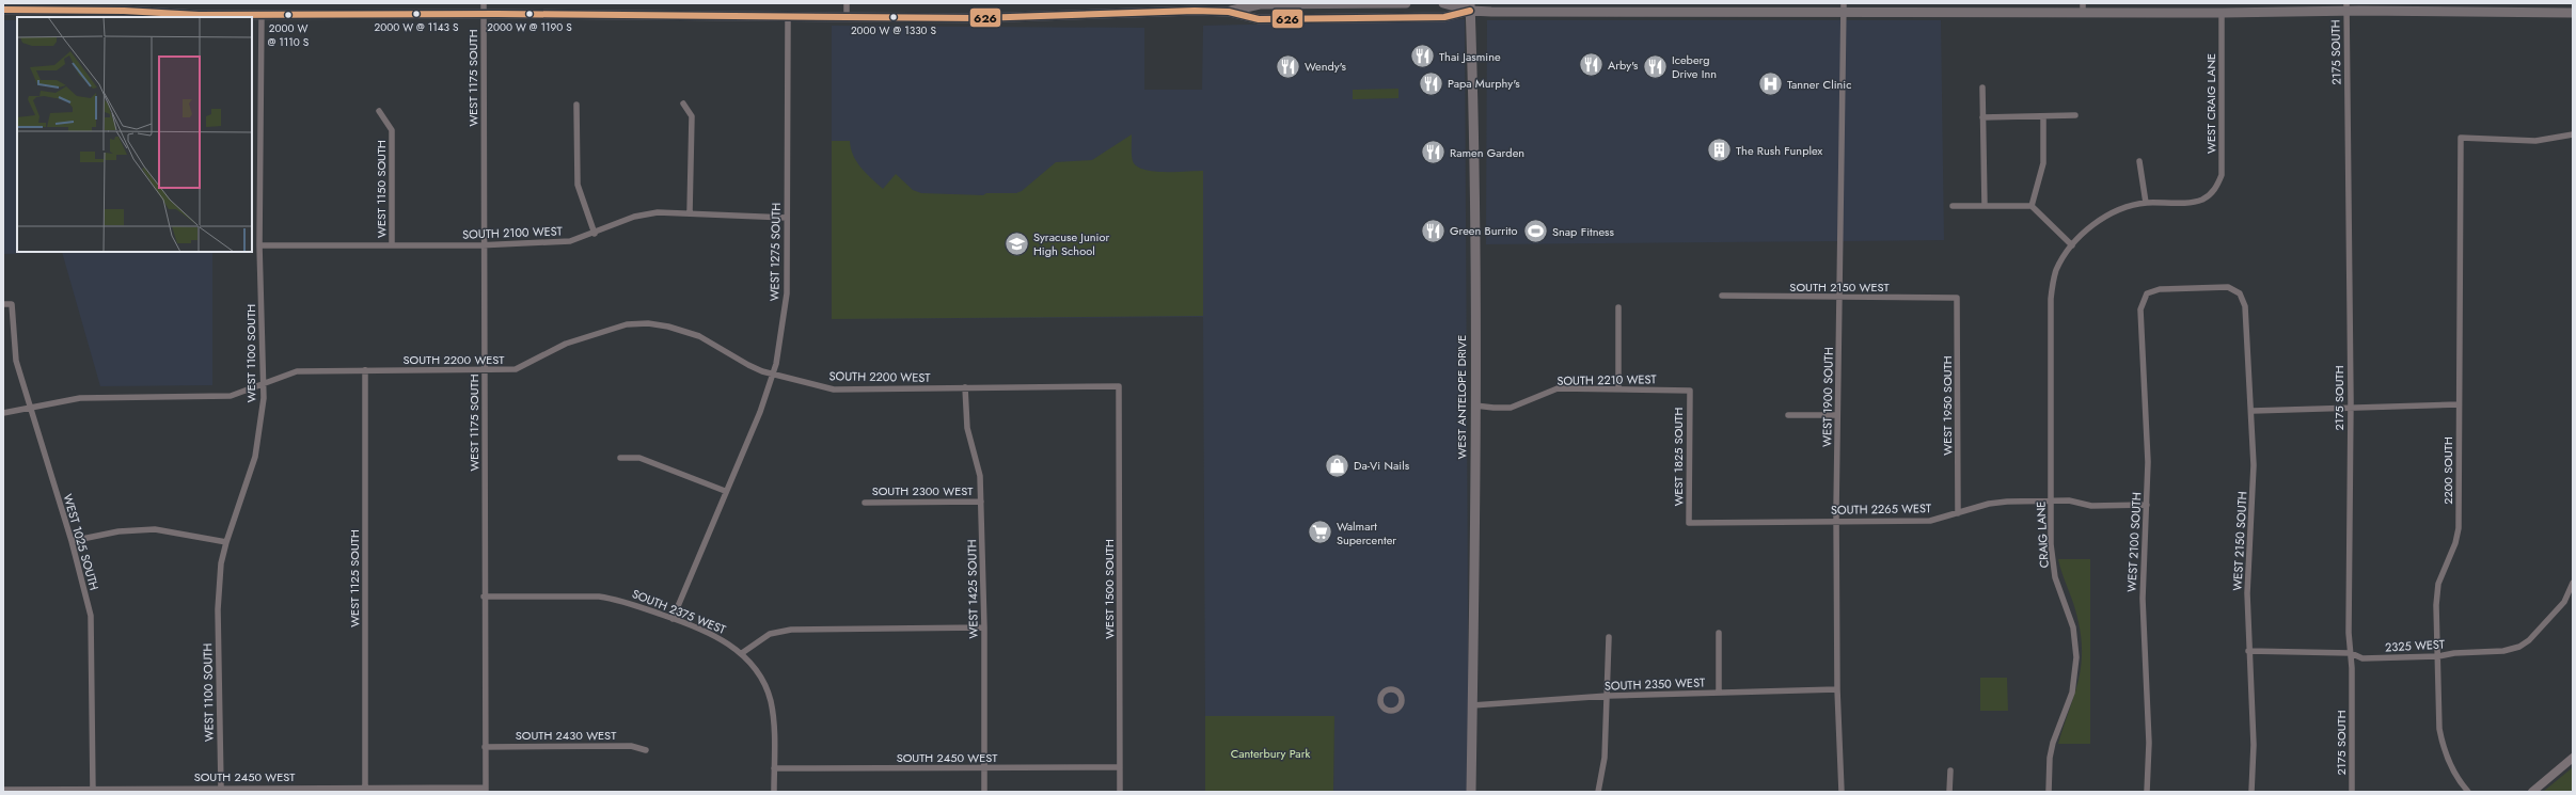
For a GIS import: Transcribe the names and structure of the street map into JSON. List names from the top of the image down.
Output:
{
  "streets": {
    "main road": ["WEST ANTELOPE DRIVE"],
    "street": [
      "2175 SOUTH",
      "WEST 1175 SOUTH",
      "WEST CRAIG LANE",
      "WEST 1150 SOUTH",
      "SOUTH 2100 WEST",
      "WEST 1275 SOUTH",
      "SOUTH 2150 WEST",
      "WEST 1100 SOUTH",
      "SOUTH 2200 WEST",
      "SOUTH 2210 WEST",
      "WEST 1900 SOUTH",
      "WEST 1950 SOUTH",
      "WEST 1825 SOUTH",
      "2200 SOUTH",
      "SOUTH 2300 WEST",
      "SOUTH 2265 WEST",
      "CRAIG LANE",
      "WEST 2150 SOUTH",
      "WEST 1025 SOUTH",
      "WEST 2100 SOUTH",
      "WEST 1125 SOUTH",
      "WEST 1425 SOUTH",
      "WEST 1500 SOUTH",
      "SOUTH 2375 WEST",
      "2325 WEST",
      "SOUTH 2350 WEST",
      "SOUTH 2430 WEST",
      "SOUTH 2450 WEST"
    ]
  },
  "crossings": [
    ["2175 SOUTH", "2325 WEST"],
    ["WEST 1175 SOUTH", "SOUTH 2100 WEST"],
    ["WEST 1175 SOUTH", "SOUTH 2200 WEST"],
    ["WEST 1175 SOUTH", "SOUTH 2375 WEST"],
    ["WEST 1175 SOUTH", "SOUTH 2430 WEST"],
    ["WEST 1175 SOUTH", "SOUTH 2450 WEST"],
    ["WEST 1150 SOUTH", "SOUTH 2100 WEST"],
    ["SOUTH 2100 WEST", "WEST 1275 SOUTH"],
    ["SOUTH 2100 WEST", "WEST 1100 SOUTH"],
    ["WEST 1275 SOUTH", "SOUTH 2200 WEST"],
    ["WEST 1275 SOUTH", "SOUTH 2375 WEST"],
    ["SOUTH 2150 WEST", "WEST 1900 SOUTH"],
    ["SOUTH 2150 WEST", "WEST 1950 SOUTH"],
    ["WEST 1100 SOUTH", "SOUTH 2200 WEST"],
    ["WEST 1100 SOUTH", "SOUTH 2450 WEST"],
    ["SOUTH 2200 WEST", "WEST 1025 SOUTH"],
    ["SOUTH 2200 WEST", "WEST 1125 SOUTH"],
    ["SOUTH 2200 WEST", "WEST 1425 SOUTH"],
    ["SOUTH 2200 WEST", "WEST 1500 SOUTH"],
    ["SOUTH 2210 WEST", "WEST ANTELOPE DRIVE"],
    ["SOUTH 2210 WEST", "WEST 1825 SOUTH"],
    ["WEST ANTELOPE DRIVE", "SOUTH 2350 WEST"],
    ["WEST 1900 SOUTH", "SOUTH 2265 WEST"],
    ["WEST 1900 SOUTH", "SOUTH 2350 WEST"],
    ["WEST 1950 SOUTH", "SOUTH 2265 WEST"],
    ["WEST 1825 SOUTH", "SOUTH 2265 WEST"],
    ["2200 SOUTH", "2325 WEST"],
    ["SOUTH 2300 WEST", "WEST 1425 SOUTH"],
    ["SOUTH 2265 WEST", "CRAIG LANE"],
    ["SOUTH 2265 WEST", "WEST 2100 SOUTH"],
    ["WEST 2150 SOUTH", "WEST 2100 SOUTH"],
    ["WEST 2150 SOUTH", "2325 WEST"],
    ["WEST 1025 SOUTH", "SOUTH 2450 WEST"],
    ["WEST 1125 SOUTH", "SOUTH 2450 WEST"],
    ["WEST 1425 SOUTH", "SOUTH 2450 WEST"],
    ["WEST 1500 SOUTH", "SOUTH 2450 WEST"],
    ["SOUTH 2375 WEST", "SOUTH 2450 WEST"]
  ],
  "parks": ["Canterbury Park"],
  "places": {
    "other": [
      "2000 W @ 1143 S",
      "2000 W @ 1190 S",
      "2000 W @ 1110 S",
      "2000 W @ 1330 S"
    ],
    "restaurant": [
      "Thai Jasmine",
      "Arby's",
      "Wendy's",
      "Iceberg Drive Inn",
      "Papa Murphy's",
      "Ramen Garden",
      "Green Burrito"
    ],
    "hospital": ["Tanner Clinic"],
    "building": ["The Rush Funplex"],
    "sports": ["Snap Fitness"],
    "school or university": ["Syracuse Junior High School"],
    "shop": ["Da-Vi Nails"],
    "supermarket": ["Walmart Supercenter"]
  },
  "lines": ["transit line 626"]
}
